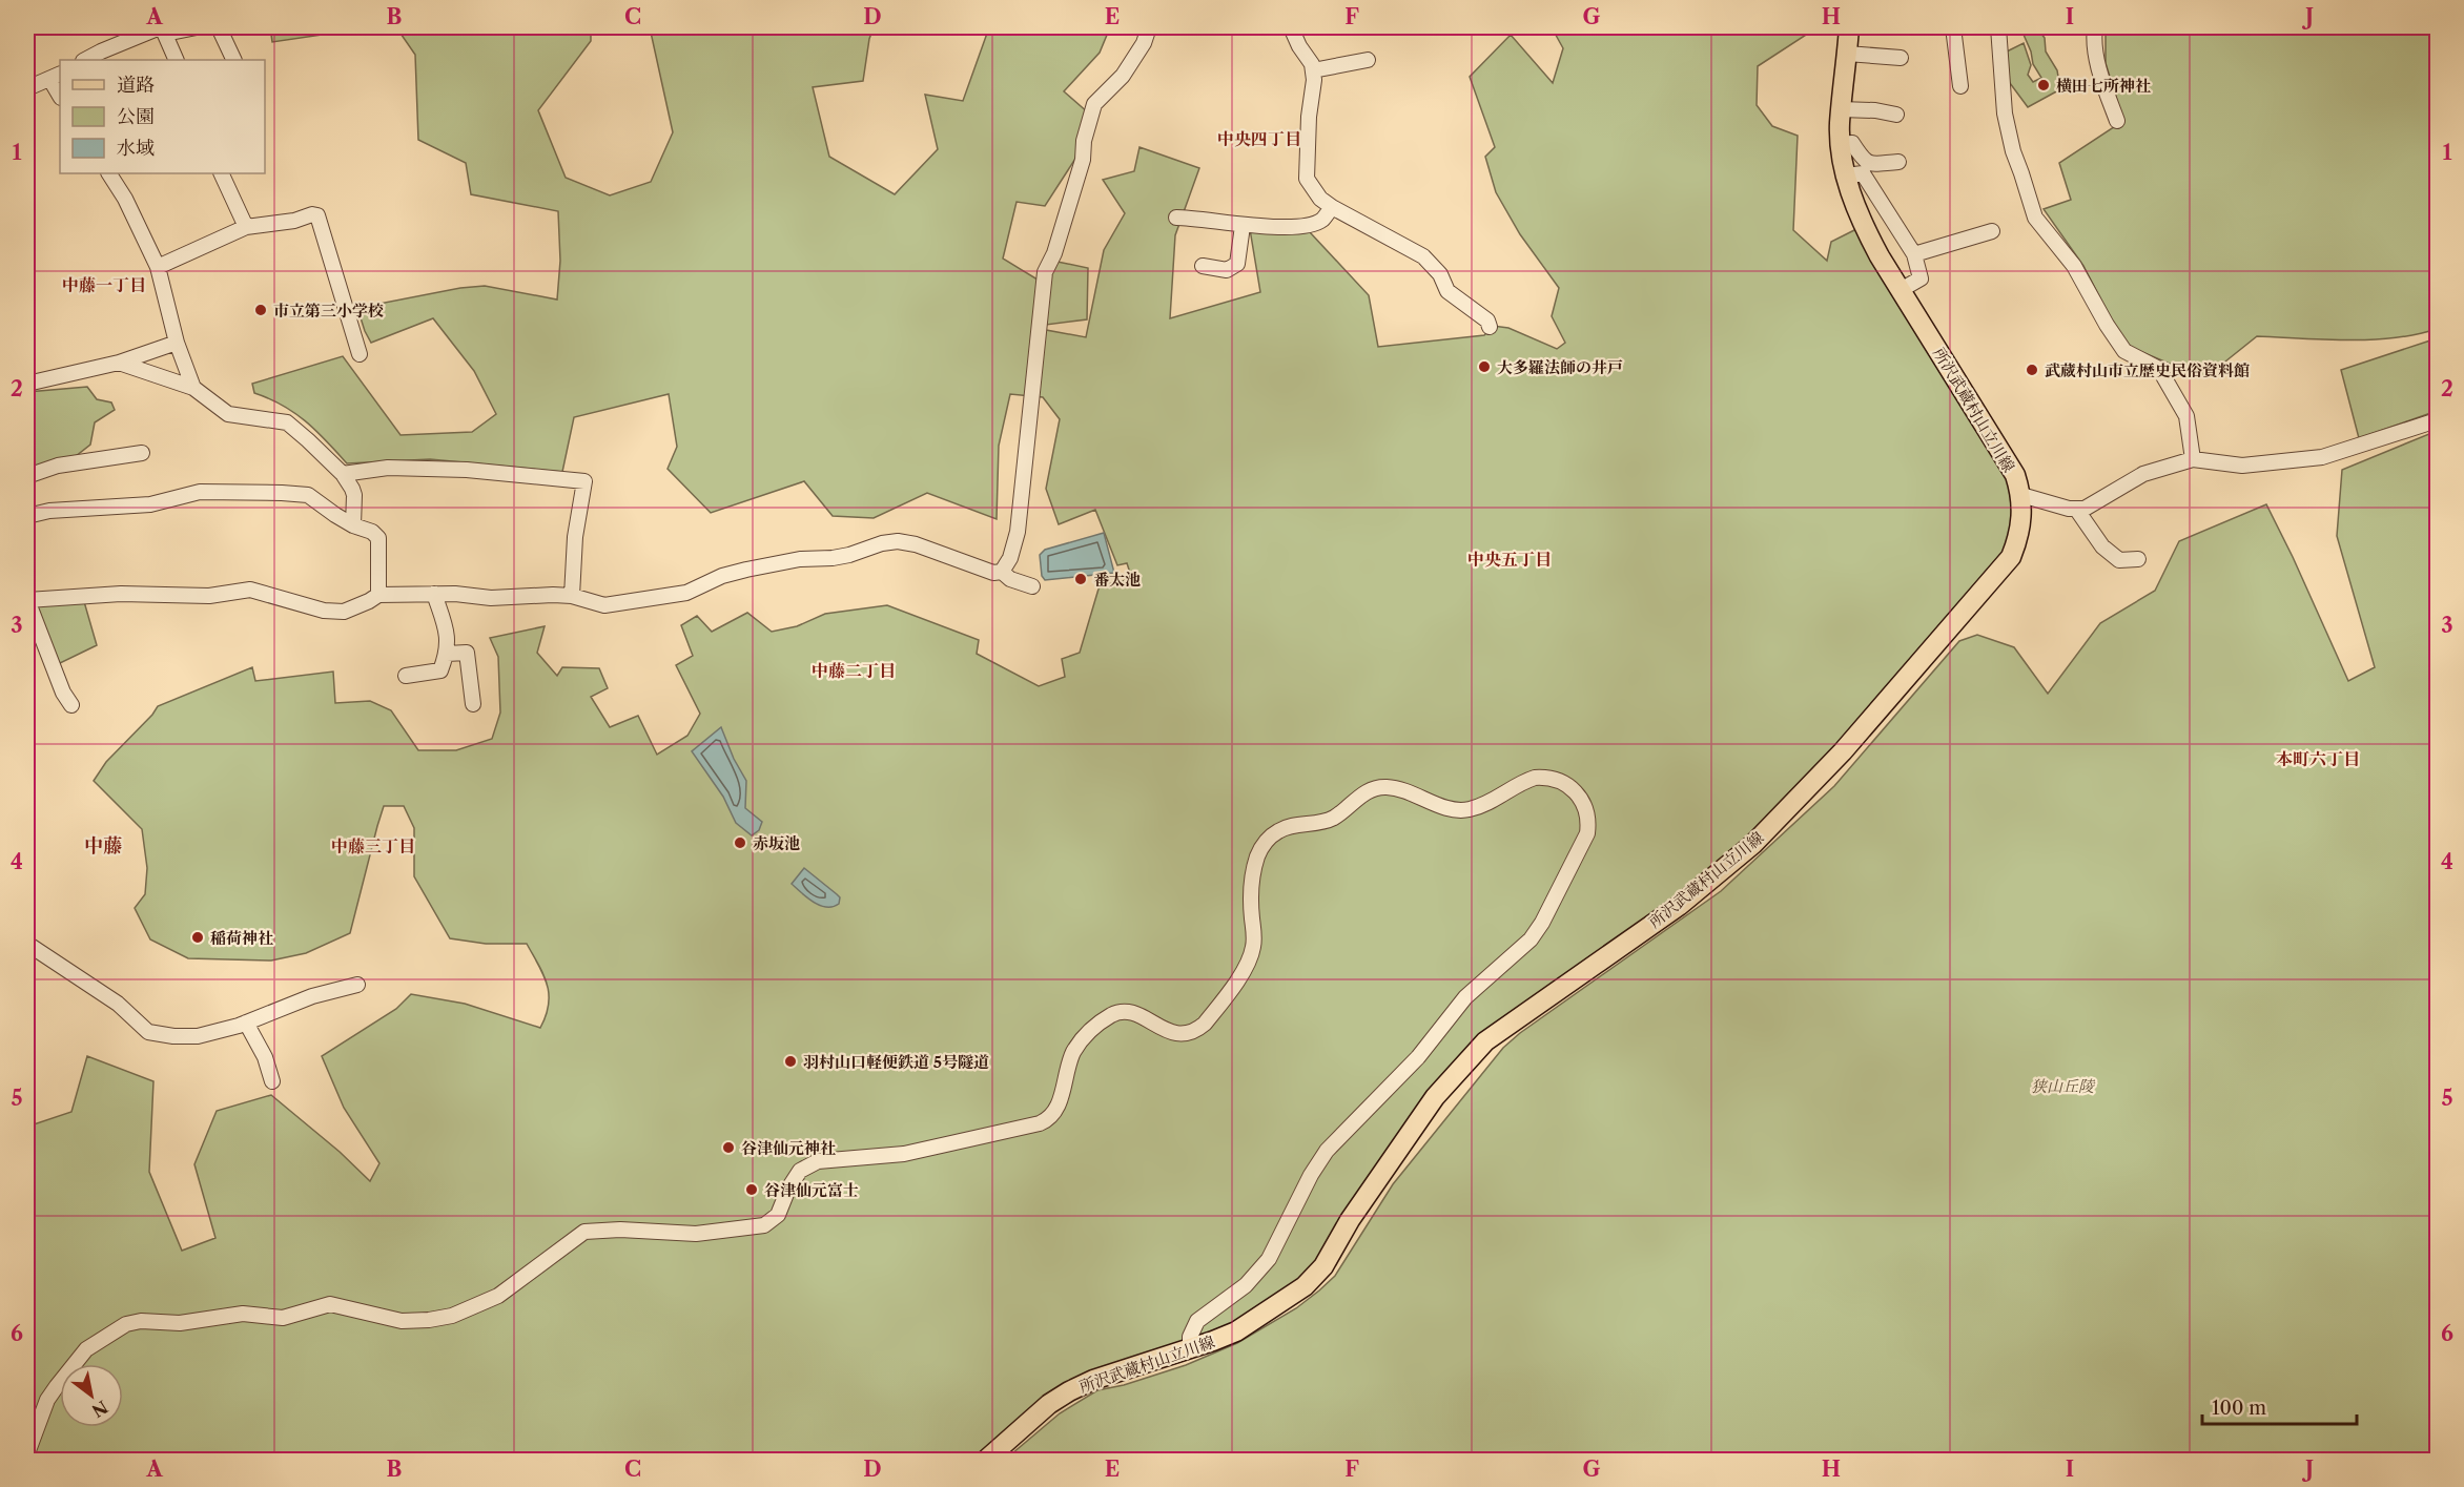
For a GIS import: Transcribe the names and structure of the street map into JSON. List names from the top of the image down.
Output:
{
  "streets": {
    "main road": ["所沢武蔵村山立川線"]
  },
  "districts": [
    "中央四丁目",
    "中藤一丁目",
    "中央五丁目",
    "中藤二丁目",
    "本町六丁目",
    "中藤",
    "中藤三丁目"
  ],
  "parks": ["狭山丘陵"],
  "places": [
    "横田七所神社",
    "市立第三小学校",
    "大多羅法師の井戸",
    "武蔵村山市立歴史民俗資料館",
    "番太池",
    "赤坂池",
    "稲荷神社",
    "羽村山口軽便鉄道 5号隧道",
    "谷津仙元神社",
    "谷津仙元富士"
  ],
  "legend": ["道路", "公園", "水域"],
  "scale_bar": "100 m",
  "north": "bottom right",
  "grid": {
    "columns": [
      "A",
      "B",
      "C",
      "D",
      "E",
      "F",
      "G",
      "H",
      "I",
      "J"
    ],
    "rows": [
      "1",
      "2",
      "3",
      "4",
      "5",
      "6"
    ]
  }
}
